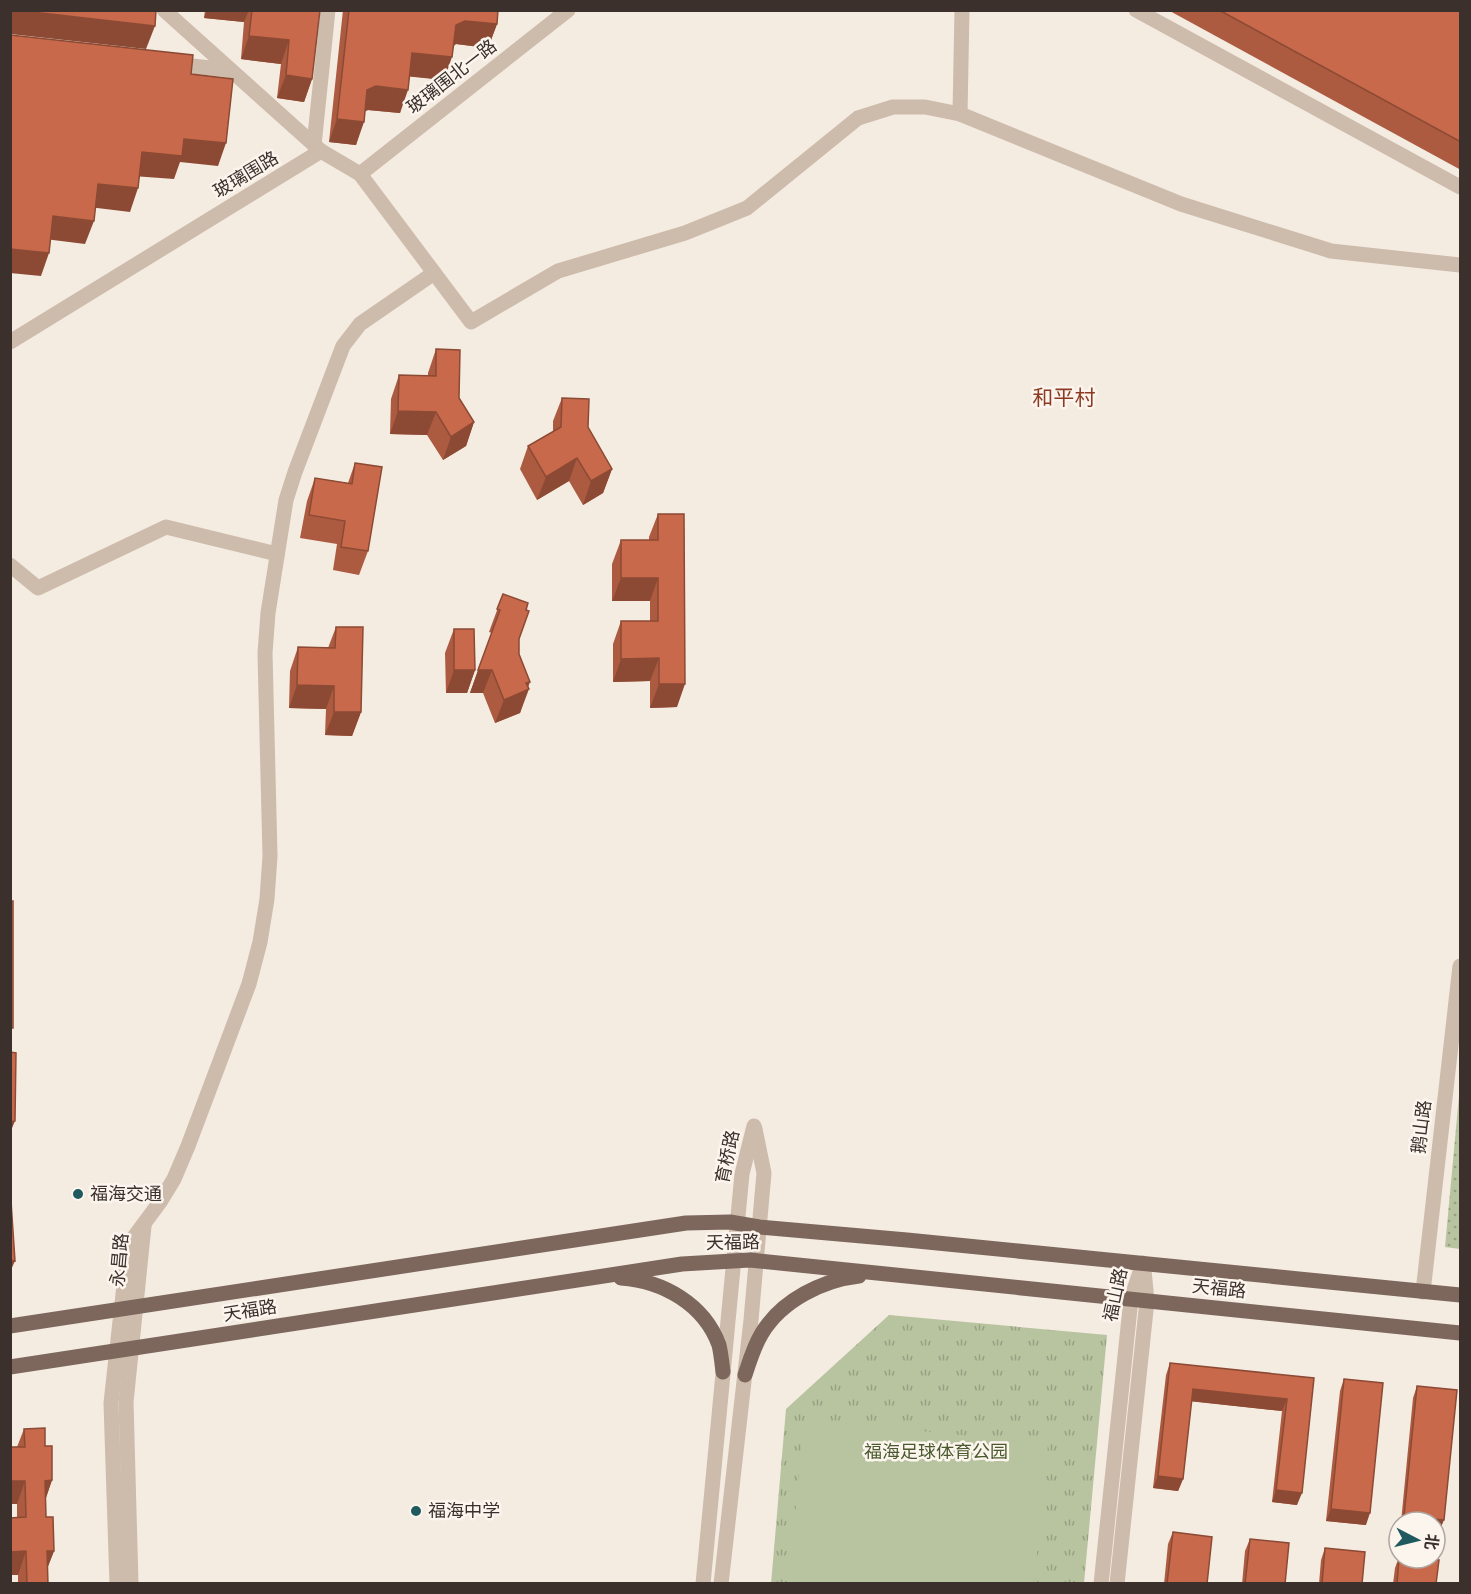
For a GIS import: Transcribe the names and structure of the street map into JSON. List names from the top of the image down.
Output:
{
  "streets": {
    "main road": ["天福路"],
    "street": [
      "玻璃围北一路",
      "玻璃围路",
      "鹅山路",
      "育桥路",
      "永昌路",
      "福山路"
    ]
  },
  "crossings": [
    ["鹅山路", "天福路"],
    ["育桥路", "天福路"],
    ["天福路", "永昌路"],
    ["天福路", "福山路"]
  ],
  "districts": ["和平村"],
  "parks": ["福海足球体育公园"],
  "places": ["福海交通", "福海中学"],
  "north": "right"
}
